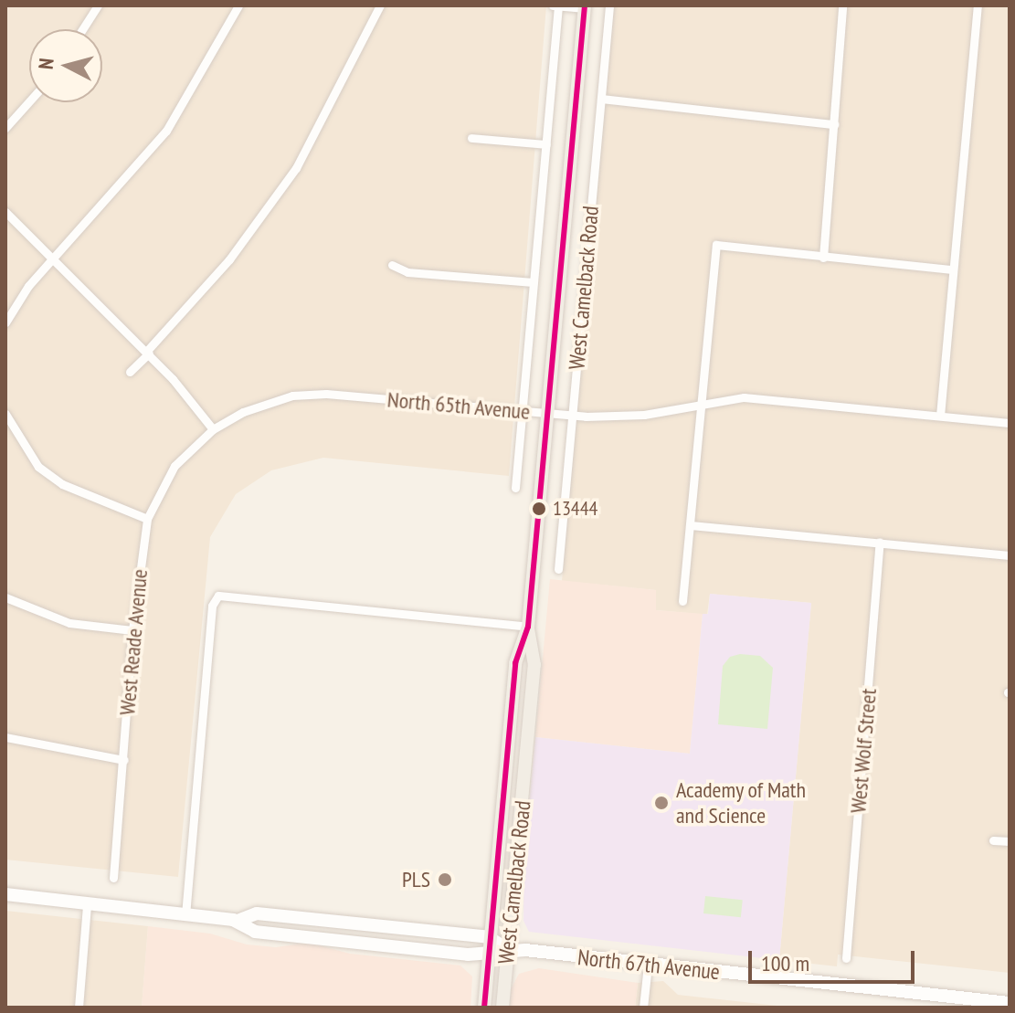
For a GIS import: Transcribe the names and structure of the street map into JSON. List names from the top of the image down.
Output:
{
  "streets": {
    "main road": ["West Camelback Road", "North 67th Avenue"],
    "street": ["North 65th Avenue", "West Reade Avenue", "West Wolf Street"]
  },
  "crossings": [
    ["West Camelback Road", "North 65th Avenue"],
    ["West Camelback Road", "North 67th Avenue"],
    ["North 65th Avenue", "West Reade Avenue"]
  ],
  "places": ["13444", "Academy of Math and Science", "PLS"],
  "scale_bar": "100 m",
  "north": "left"
}
